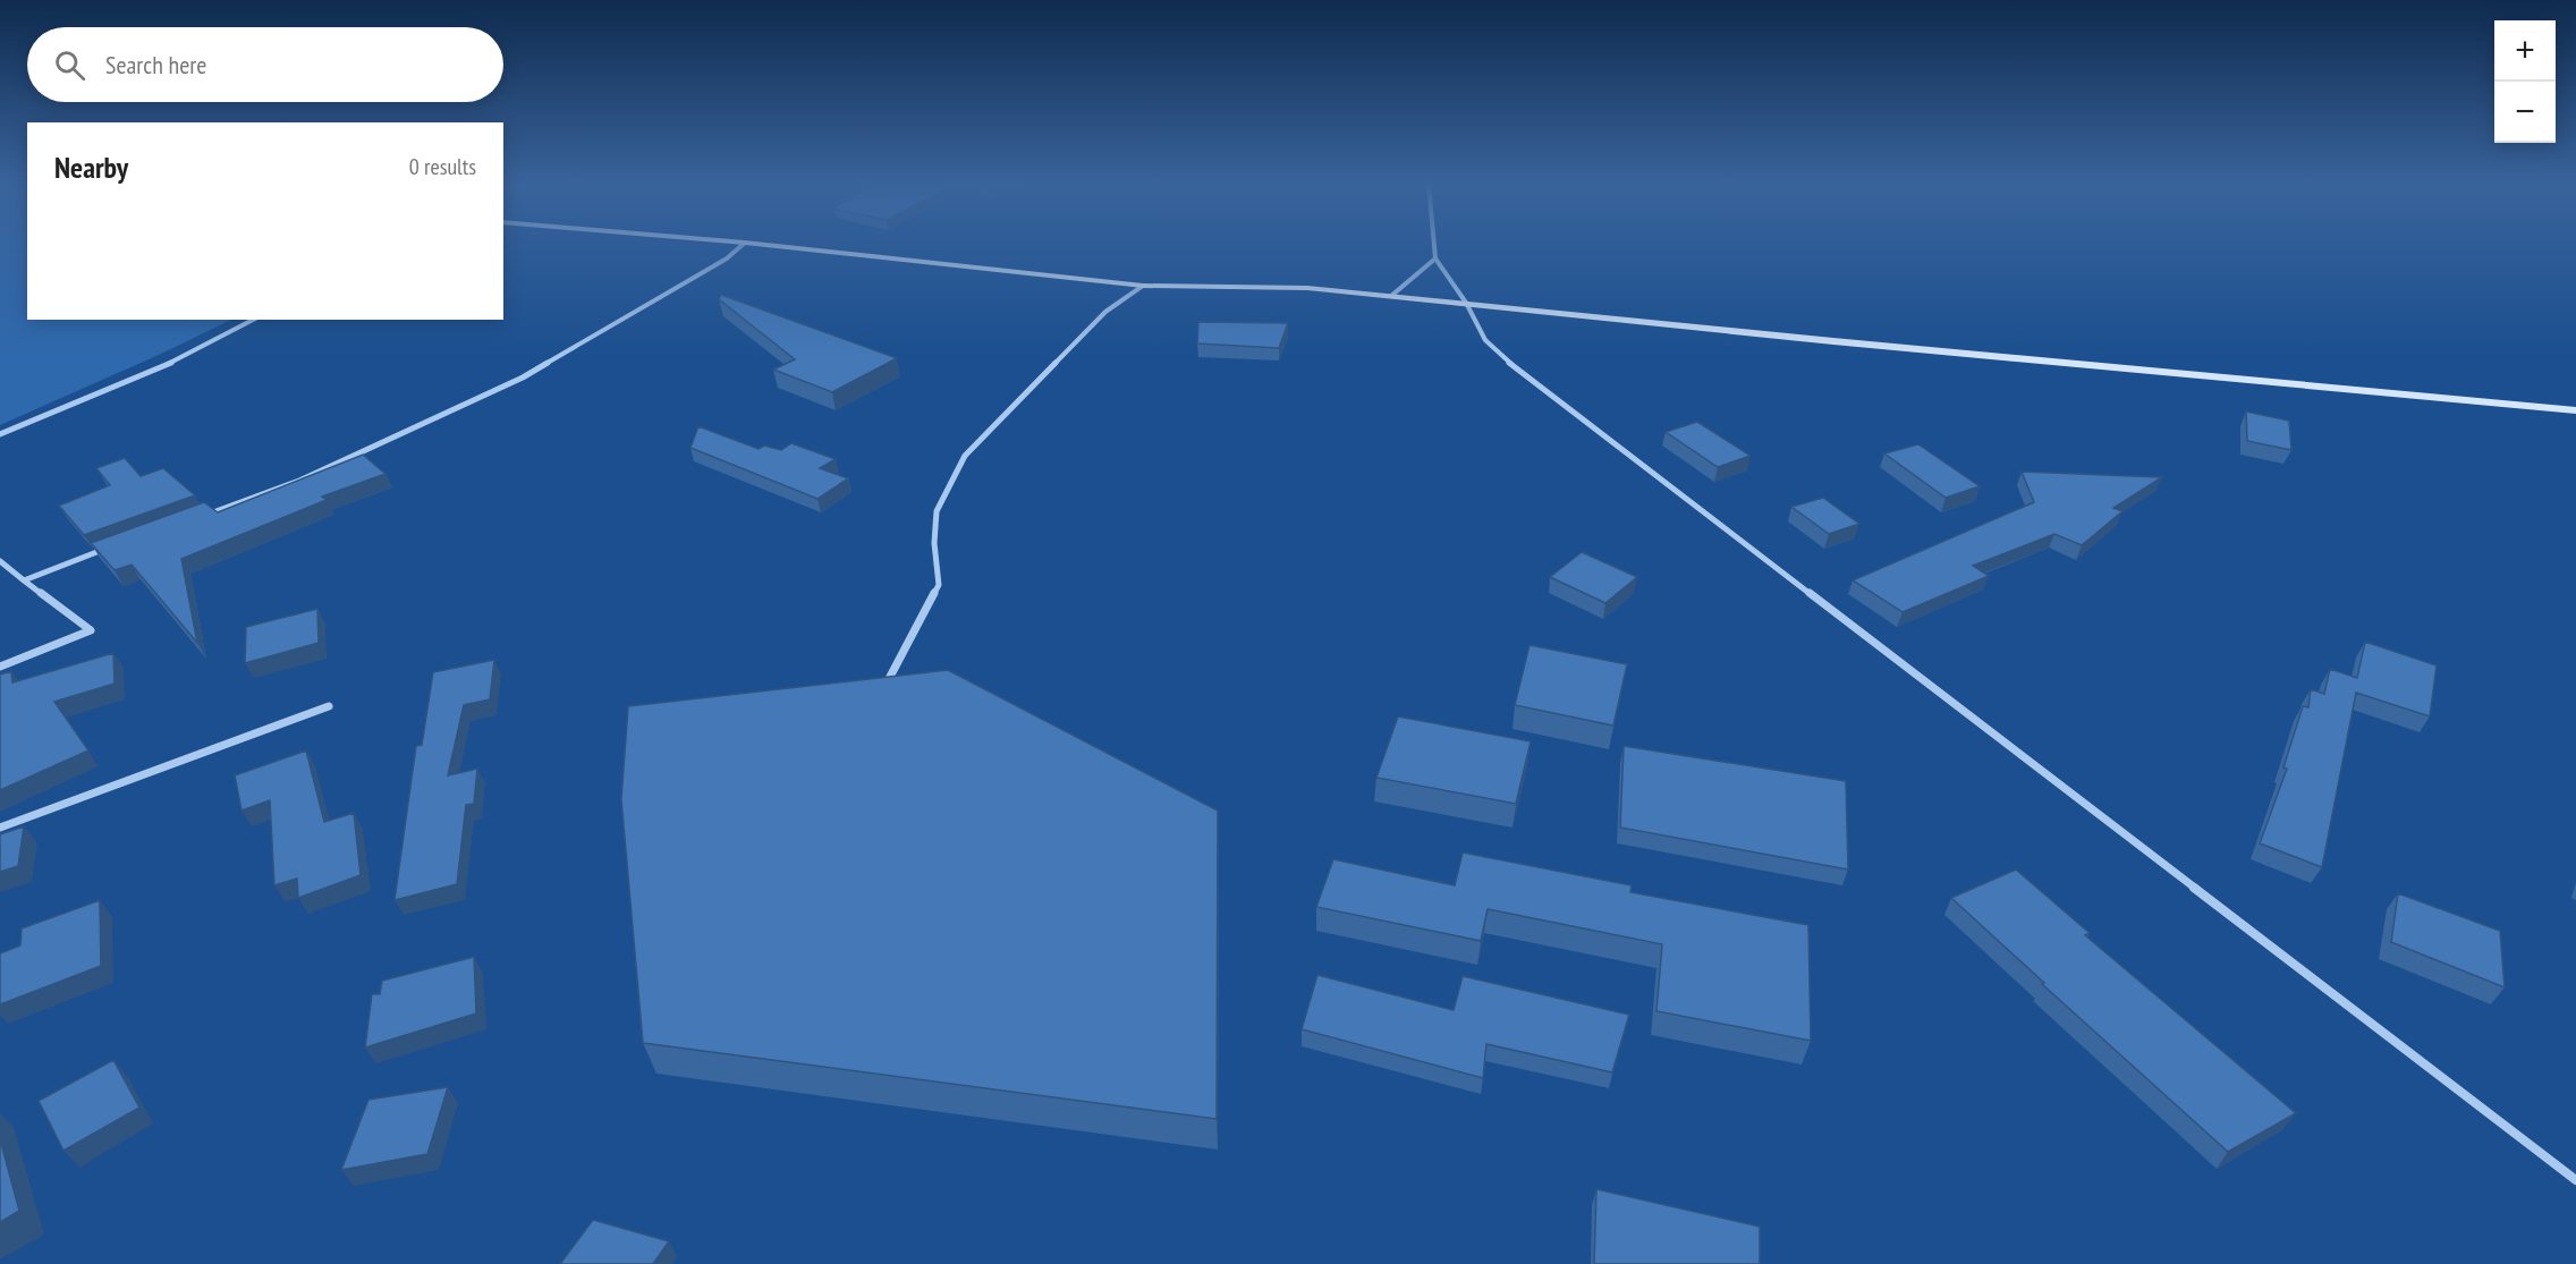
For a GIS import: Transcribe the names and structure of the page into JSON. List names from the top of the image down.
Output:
{
  "page": {
    "map_buttons": ["+", "−"],
    "search": "Search here",
    "heading": ["Nearby", "0 results"]
  }
}
